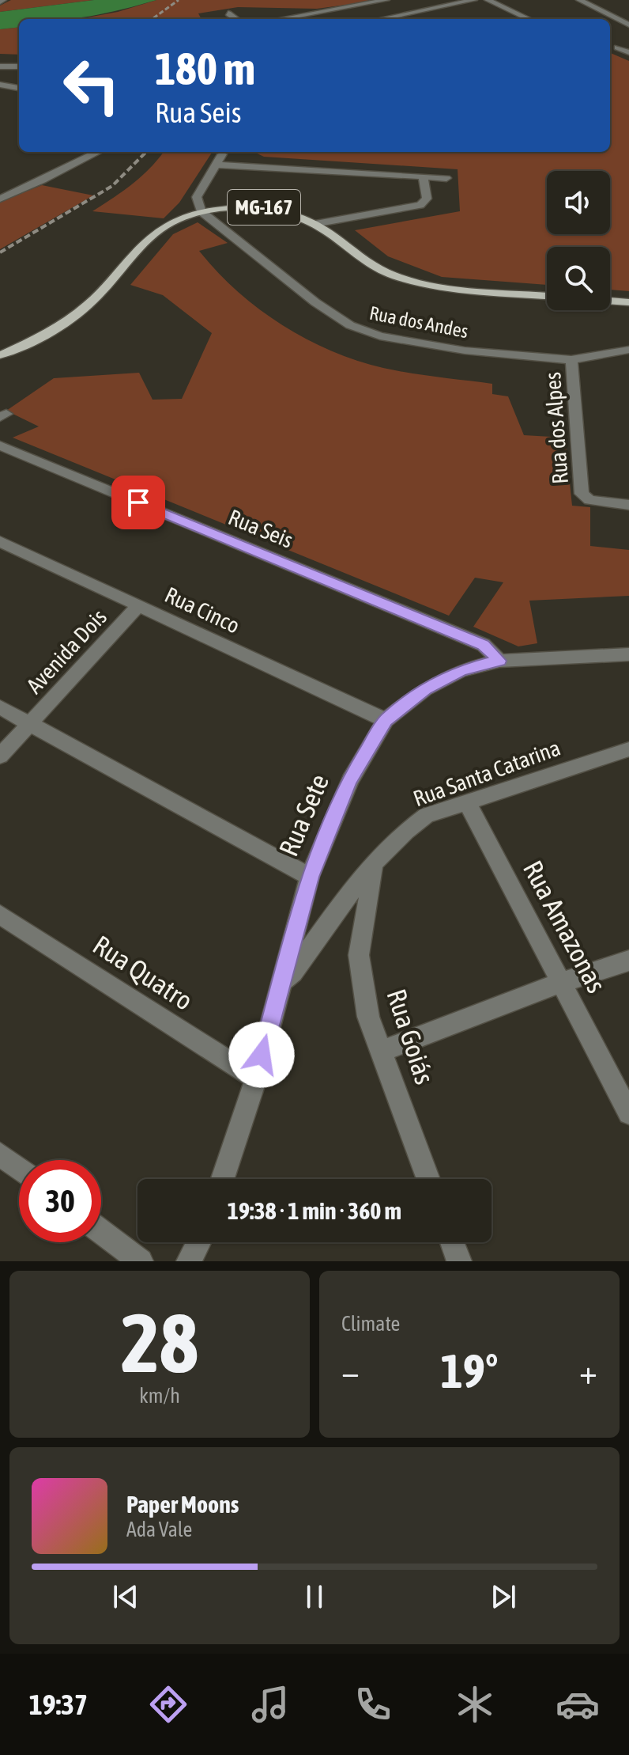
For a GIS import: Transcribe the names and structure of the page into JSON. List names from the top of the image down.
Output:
{
  "streets": {
    "main road": ["MG-167"],
    "street": [
      "Rua dos Andes",
      "Rua dos Alpes",
      "Rua Seis",
      "Rua Cinco",
      "Avenida Dois",
      "Rua Santa Catarina",
      "Rua Sete",
      "Rua Amazonas",
      "Rua Quatro",
      "Rua Goiás"
    ]
  },
  "crossings": [
    ["MG-167", "Rua dos Andes"],
    ["Rua dos Andes", "Rua dos Alpes"],
    ["Rua Seis", "Rua Sete"],
    ["Rua Cinco", "Avenida Dois"],
    ["Rua Cinco", "Rua Sete"],
    ["Rua Santa Catarina", "Rua Sete"],
    ["Rua Santa Catarina", "Rua Amazonas"],
    ["Rua Santa Catarina", "Rua Goiás"],
    ["Rua Sete", "Rua Quatro"]
  ],
  "page": {
    "turn": ["180 m", "Rua Seis"],
    "limit": "30",
    "trip": "19:38 · 1 min · 360 m",
    "tile": [
      ["28", "km/h"],
      "Climate"
    ],
    "heat": ["−", "19°", "+"],
    "song": ["Paper Moons", "Ada Vale"],
    "tabs": "19:37"
  }
}
